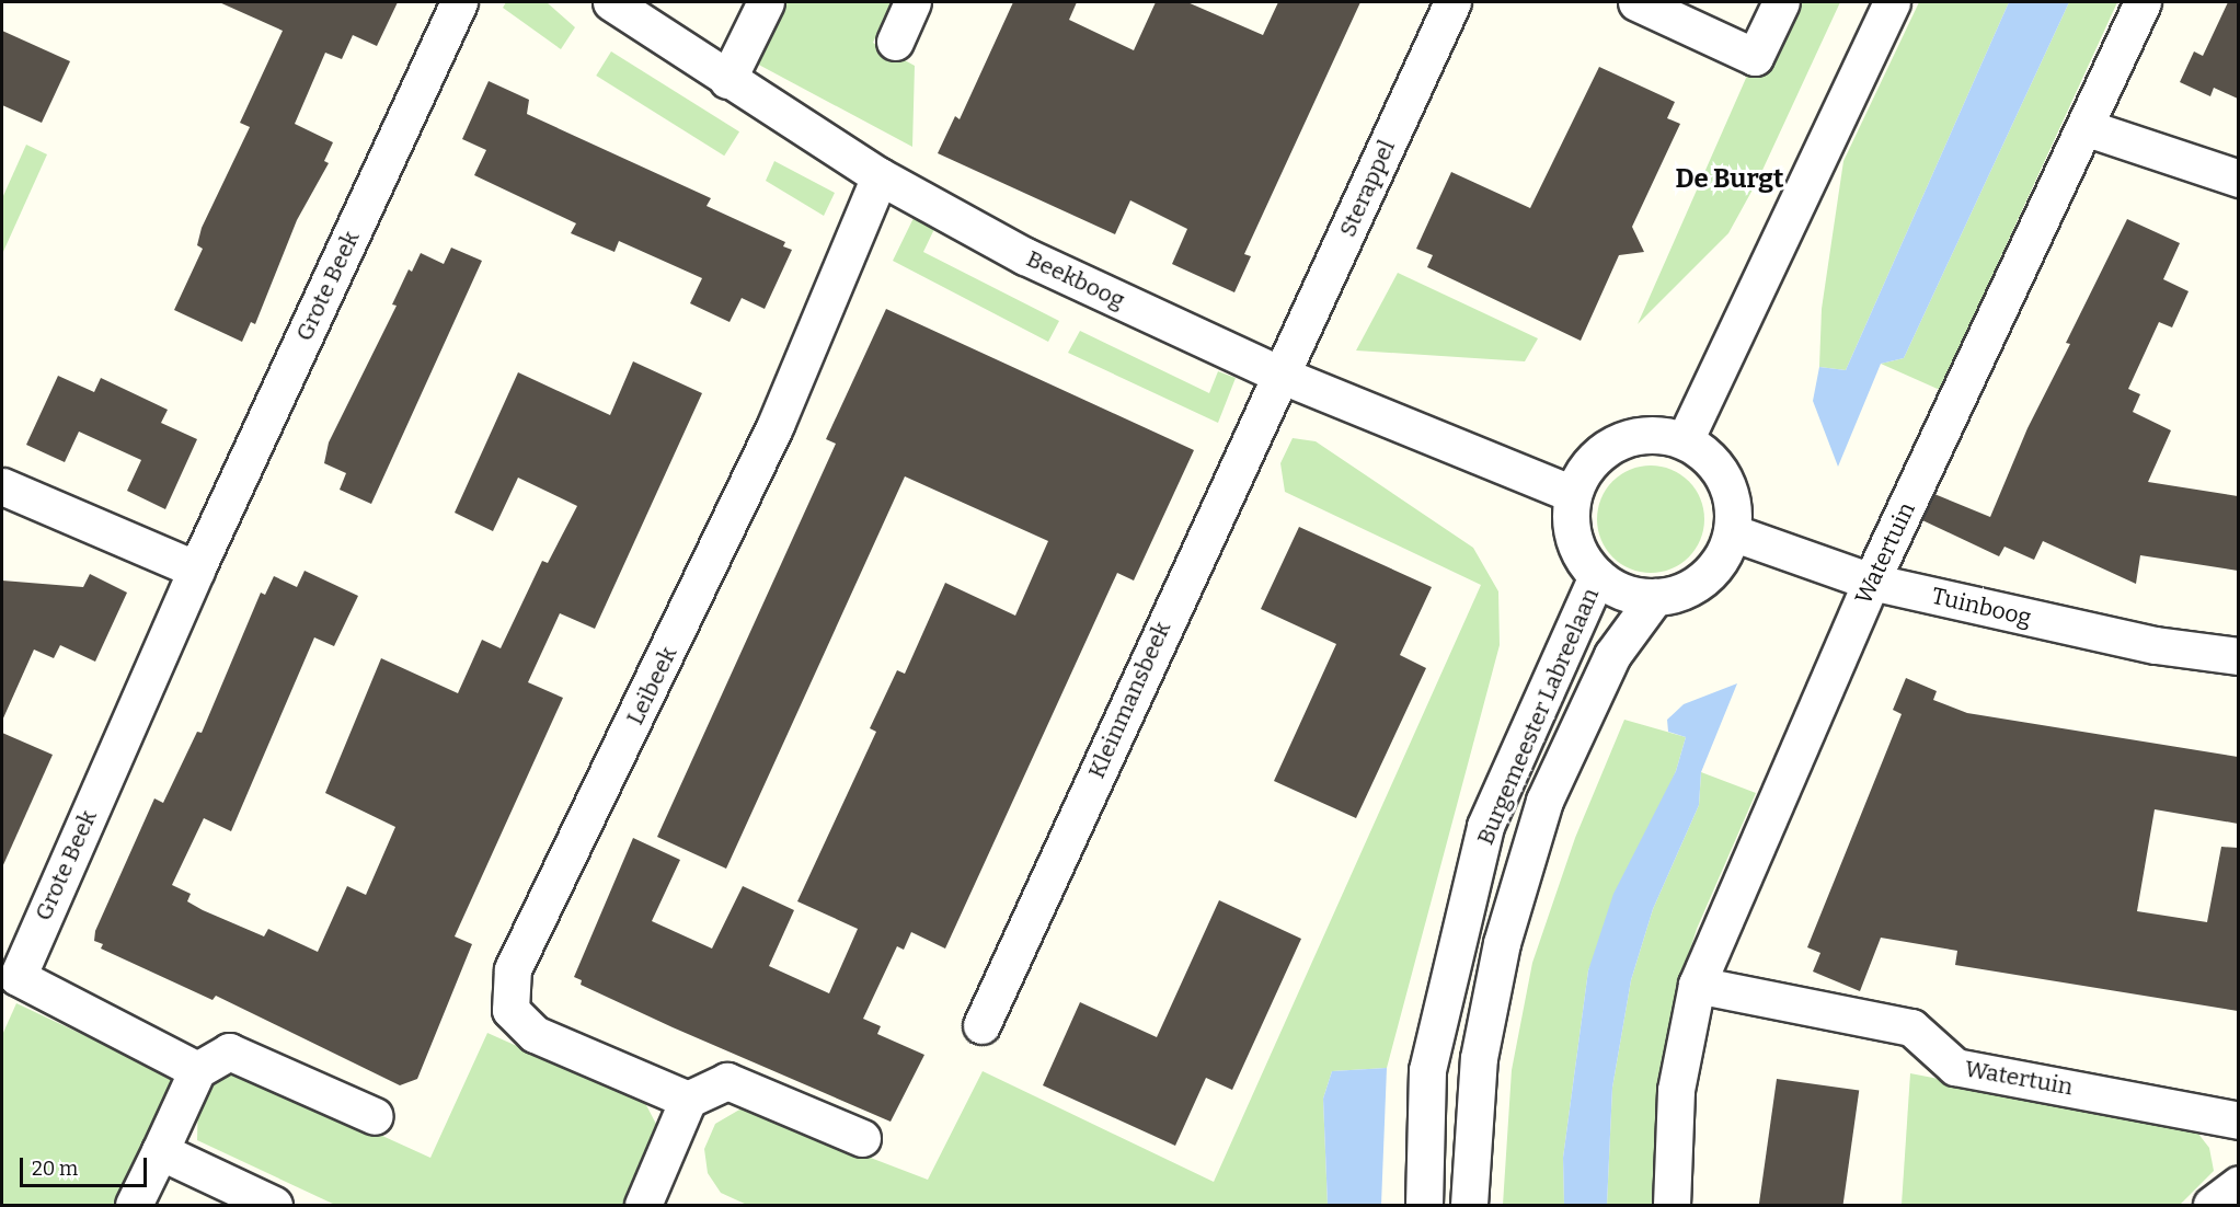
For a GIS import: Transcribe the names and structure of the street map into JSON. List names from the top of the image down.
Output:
{
  "streets": {
    "street": [
      "Sterappel",
      "Beekboog",
      "Grote Beek",
      "Watertuin",
      "Tuinboog",
      "Leibeek",
      "Kleinmansbeek",
      "Burgemeester Labreelaan"
    ]
  },
  "crossings": [
    ["Sterappel", "Beekboog"],
    ["Sterappel", "Kleinmansbeek"],
    ["Beekboog", "Tuinboog"],
    ["Beekboog", "Leibeek"],
    ["Beekboog", "Kleinmansbeek"],
    ["Beekboog", "Burgemeester Labreelaan"],
    ["Watertuin", "Tuinboog"],
    ["Tuinboog", "Burgemeester Labreelaan"]
  ],
  "districts": ["De Burgt"],
  "scale_bar": "20 m"
}
